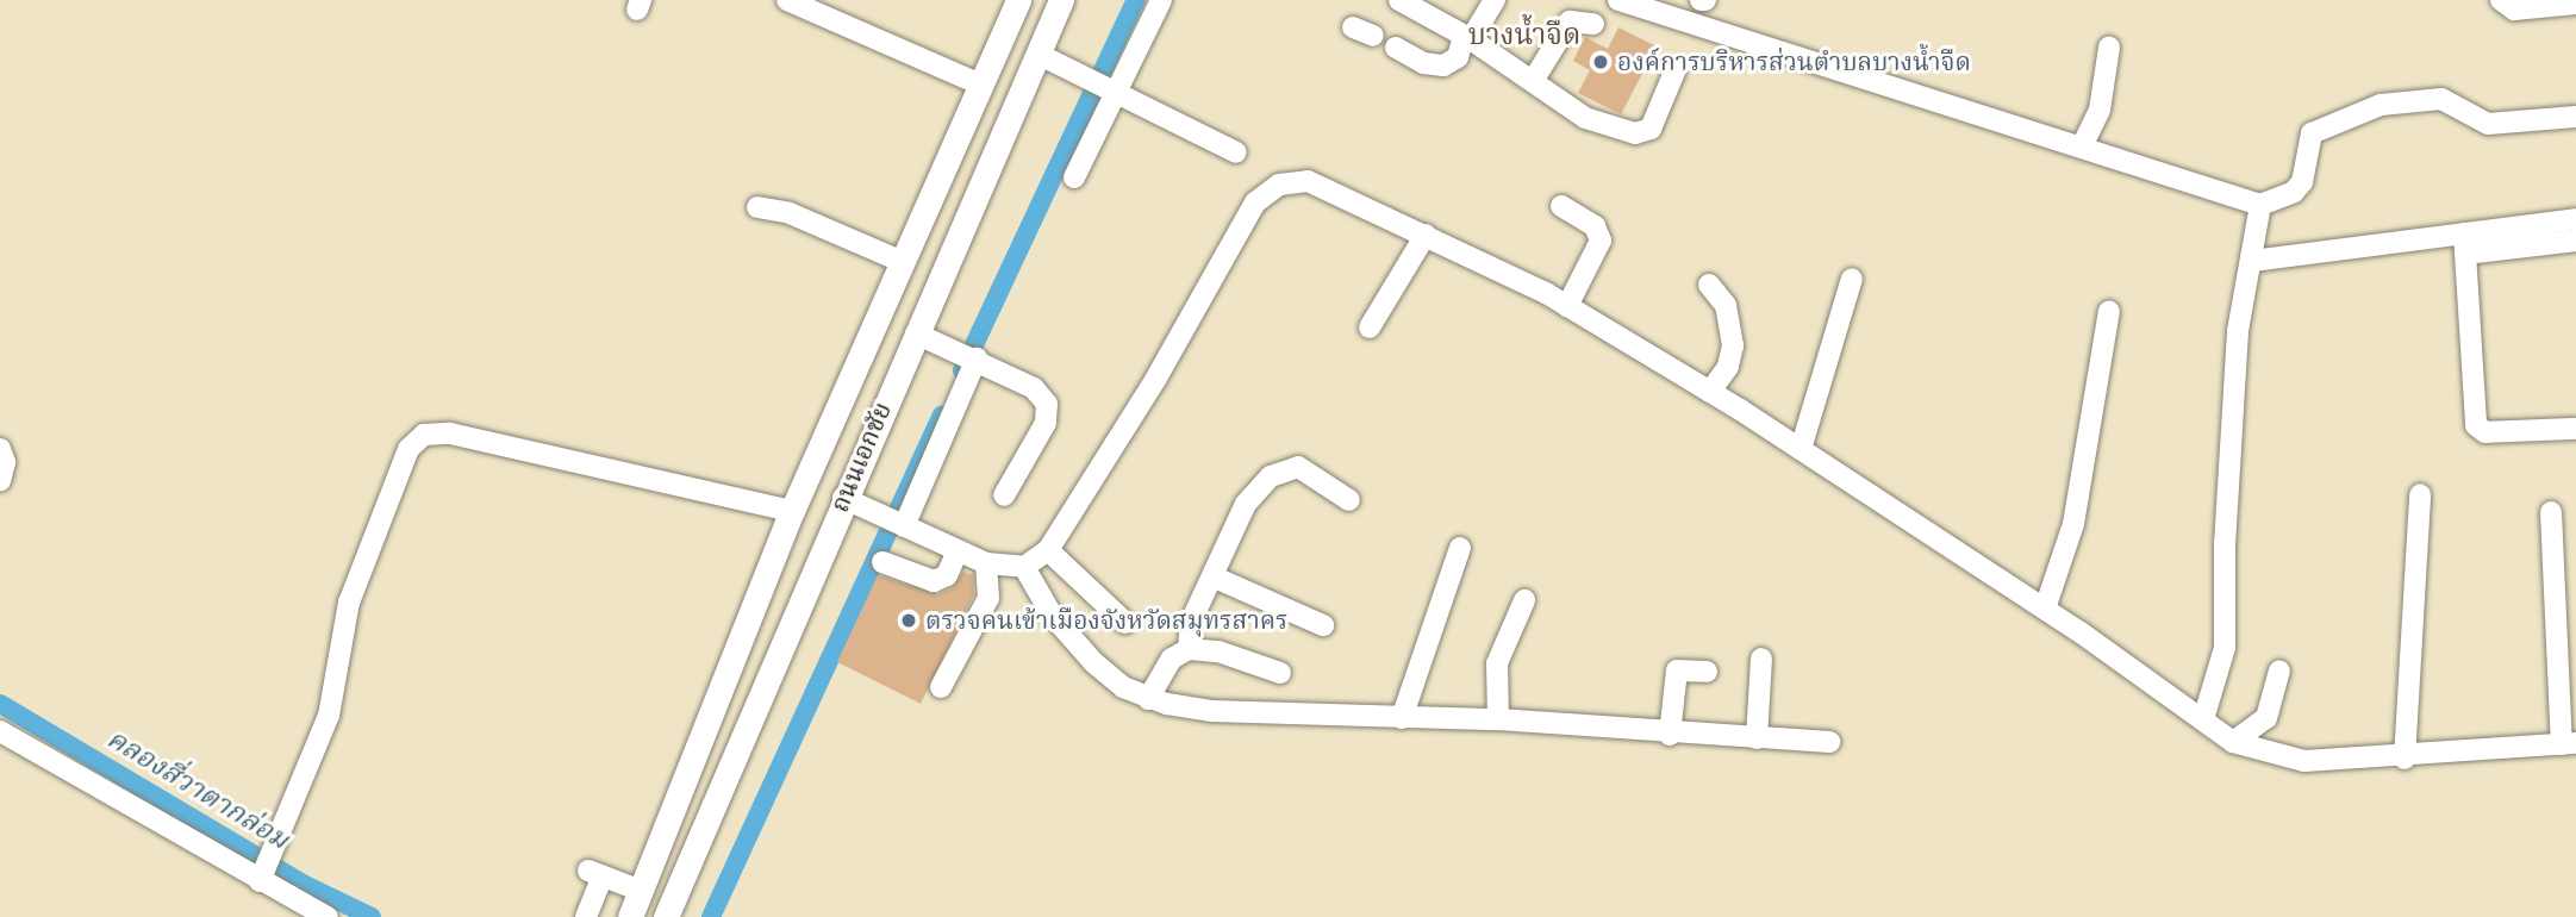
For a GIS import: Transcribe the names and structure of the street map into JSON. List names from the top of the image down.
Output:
{
  "streets": {
    "main road": ["ถนนเอกชัย"]
  },
  "districts": ["บางน้ำจืด"],
  "water": ["คลองสี่วาตากล่อม"],
  "places": ["องค์การบริหารส่วนตำบลบางน้ำจืด", "ตรวจคนเข้าเมืองจังหวัดสมุทรสาคร"]
}
